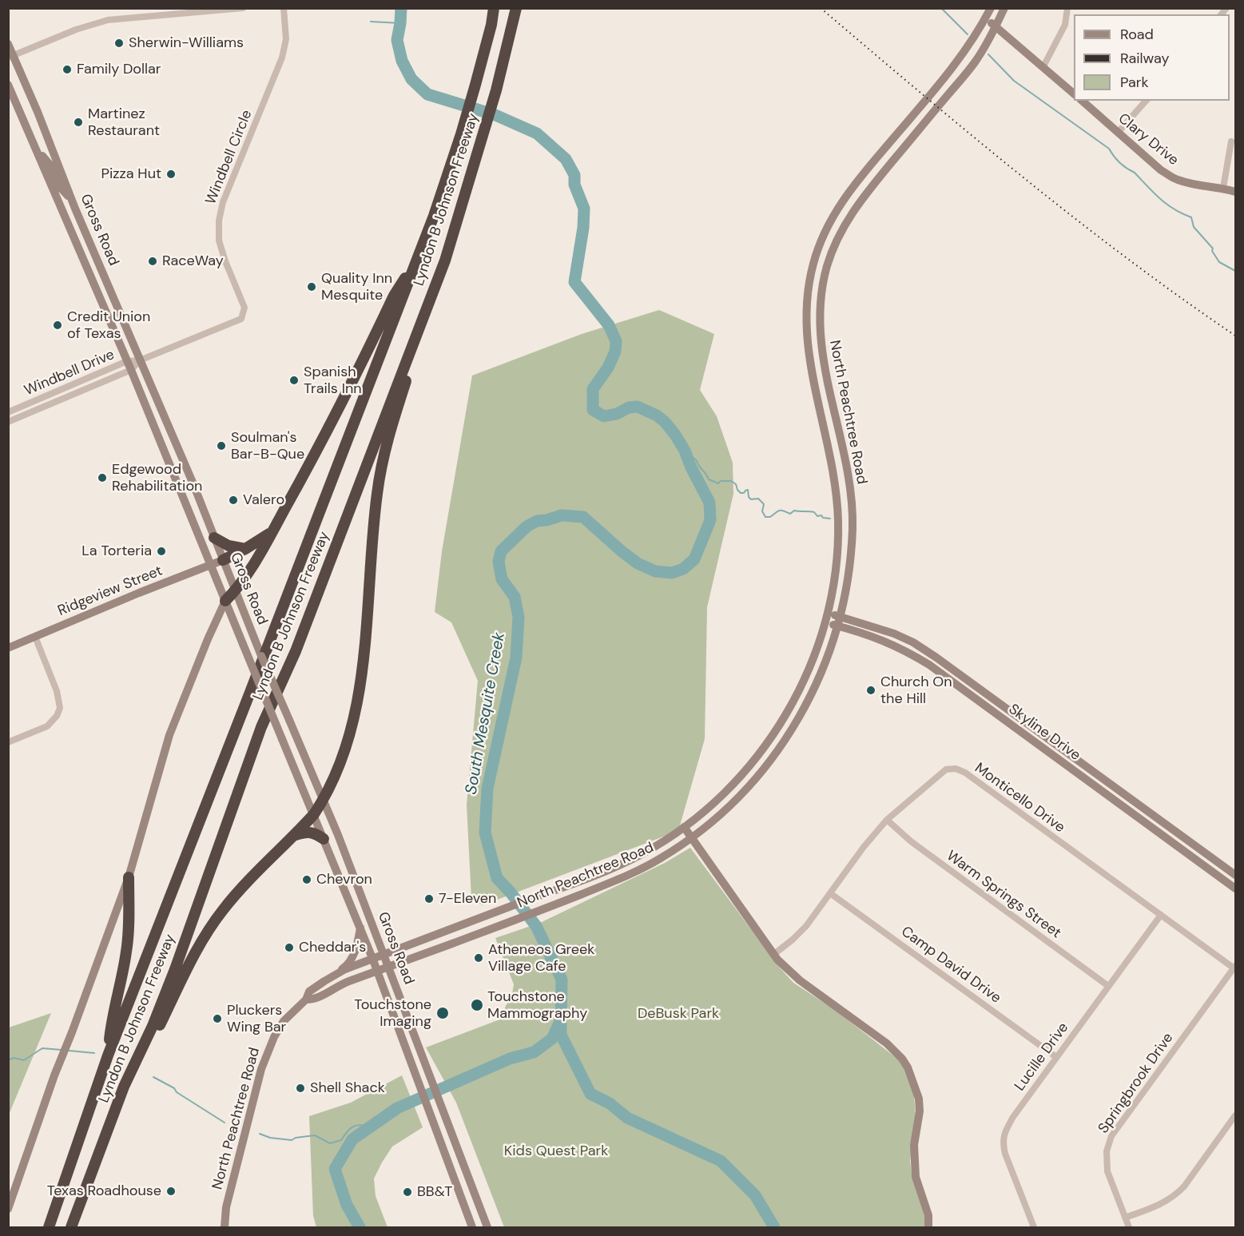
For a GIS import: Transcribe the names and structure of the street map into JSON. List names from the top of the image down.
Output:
{
  "streets": {
    "highway": ["Lyndon B Johnson Freeway"],
    "main road": [
      "Clary Drive",
      "Gross Road",
      "North Peachtree Road",
      "Ridgeview Street",
      "Skyline Drive"
    ],
    "street": [
      "Windbell Circle",
      "Windbell Drive",
      "Monticello Drive",
      "Warm Springs Street",
      "Camp David Drive",
      "Lucille Drive",
      "Springbrook Drive"
    ]
  },
  "crossings": [
    ["Windbell Circle", "Gross Road"],
    ["Windbell Circle", "Windbell Drive"],
    ["Gross Road", "Windbell Drive"],
    ["Gross Road", "North Peachtree Road"],
    ["Gross Road", "Ridgeview Street"],
    ["North Peachtree Road", "Skyline Drive"],
    ["Monticello Drive", "Warm Springs Street"],
    ["Monticello Drive", "Camp David Drive"],
    ["Monticello Drive", "Lucille Drive"],
    ["Monticello Drive", "Springbrook Drive"],
    ["Warm Springs Street", "Lucille Drive"],
    ["Camp David Drive", "Lucille Drive"]
  ],
  "water": ["South Mesquite Creek"],
  "parks": ["DeBusk Park", "Kids Quest Park"],
  "places": [
    "Sherwin-Williams",
    "Family Dollar",
    "Martinez Restaurant",
    "Pizza Hut",
    "RaceWay",
    "Quality Inn Mesquite",
    "Credit Union of Texas",
    "Spanish Trails Inn",
    "Soulman's Bar-B-Que",
    "Edgewood Rehabilitation",
    "Valero",
    "La Torteria",
    "Church On the Hill",
    "Chevron",
    "7-Eleven",
    "Cheddar's",
    "Atheneos Greek Village Cafe",
    "Touchstone Mammography",
    "Touchstone Imaging",
    "Pluckers Wing Bar",
    "Shell Shack",
    "Texas Roadhouse",
    "BB&T"
  ],
  "legend": ["Road", "Railway", "Park"]
}
